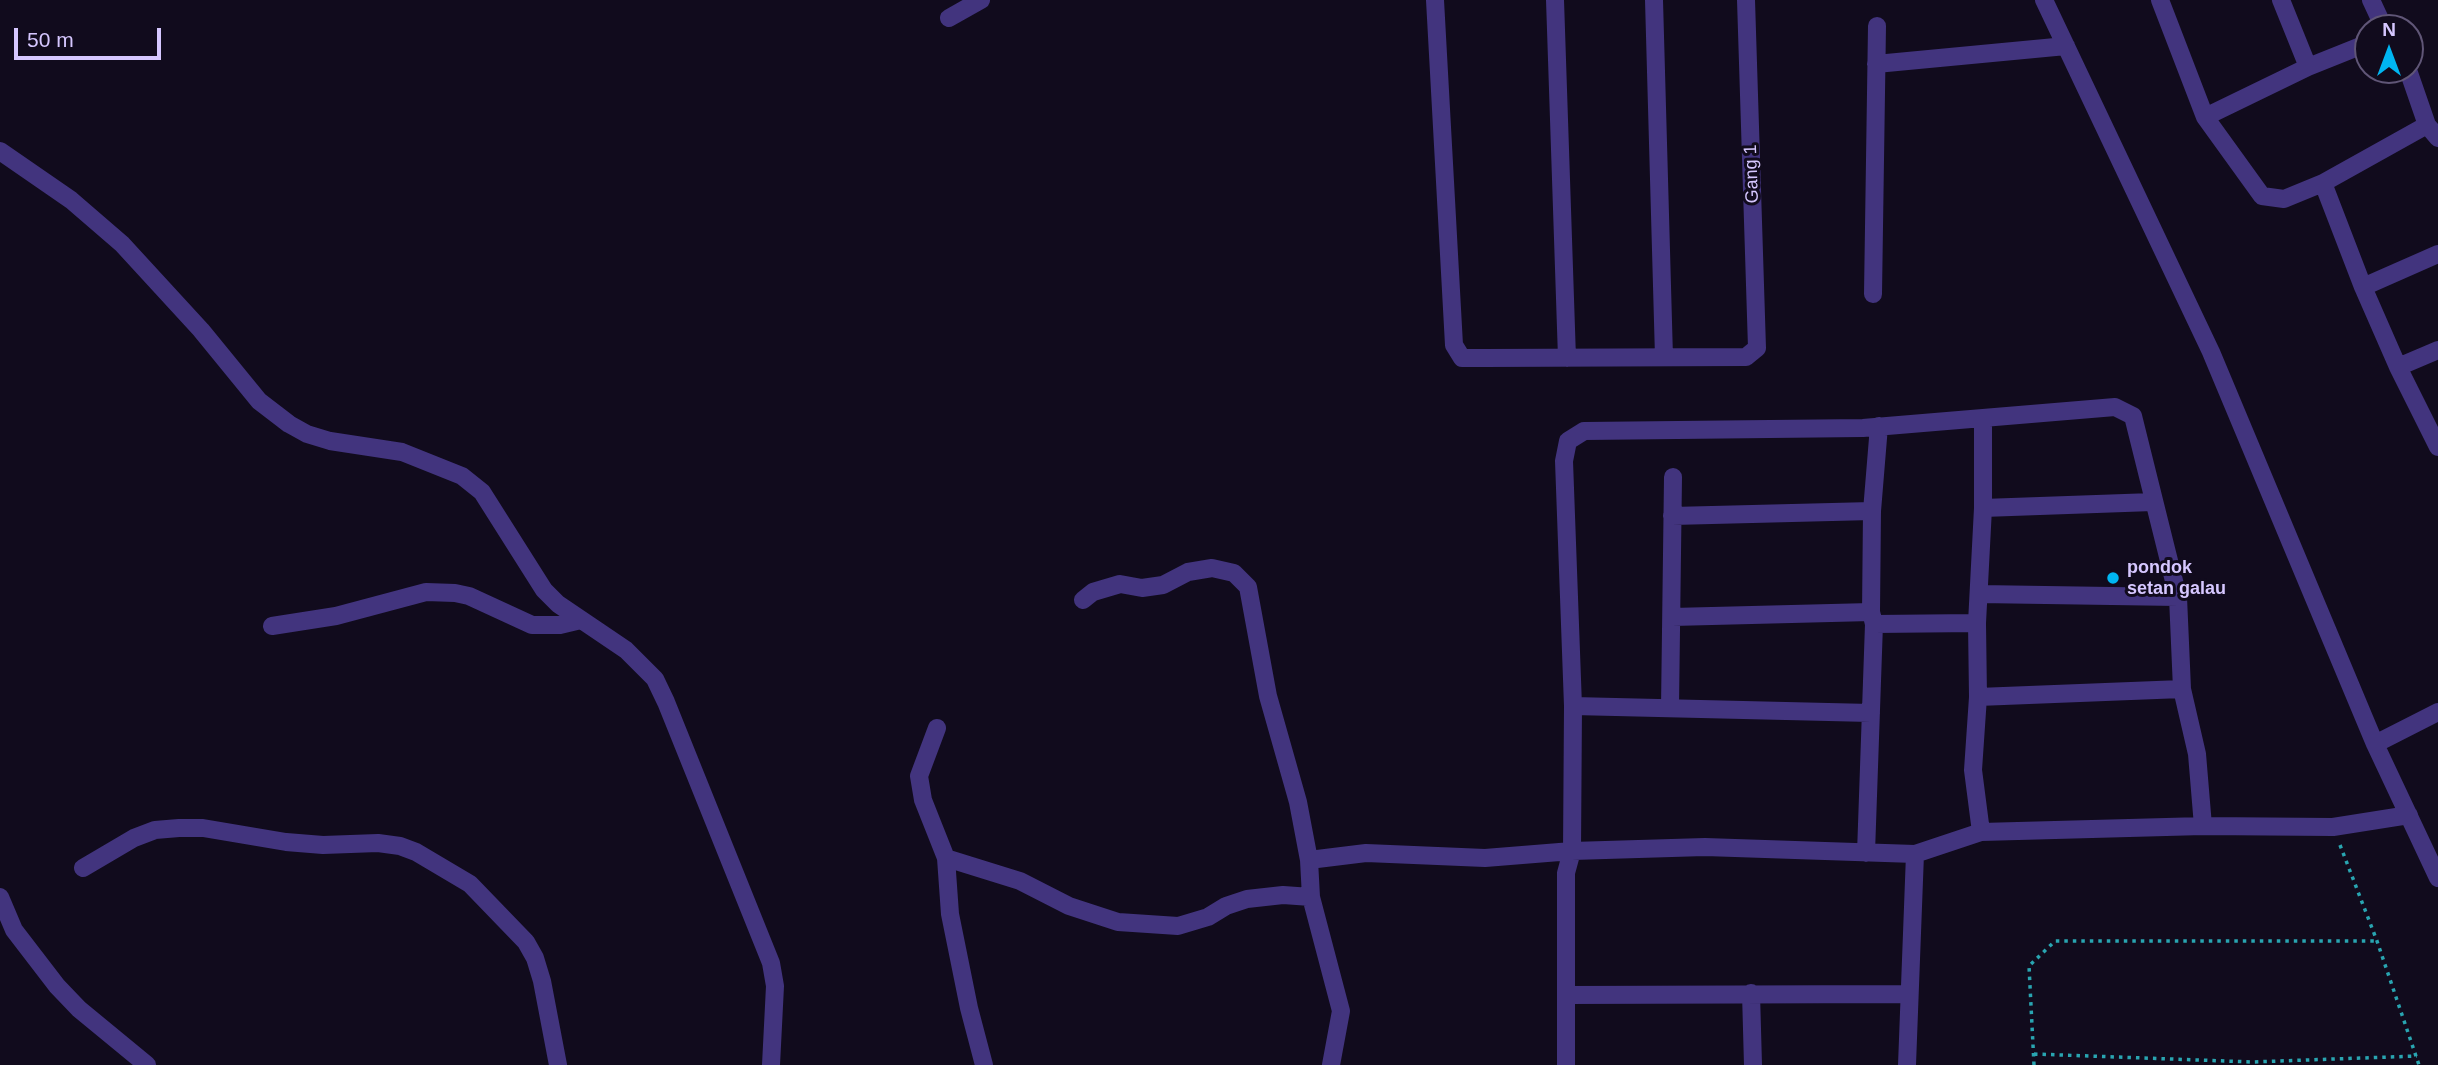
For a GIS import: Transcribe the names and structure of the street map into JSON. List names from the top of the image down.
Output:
{
  "streets": {
    "street": ["Gang 1"]
  },
  "places": ["pondok setan galau"],
  "scale_bar": "50 m",
  "north": "top"
}
